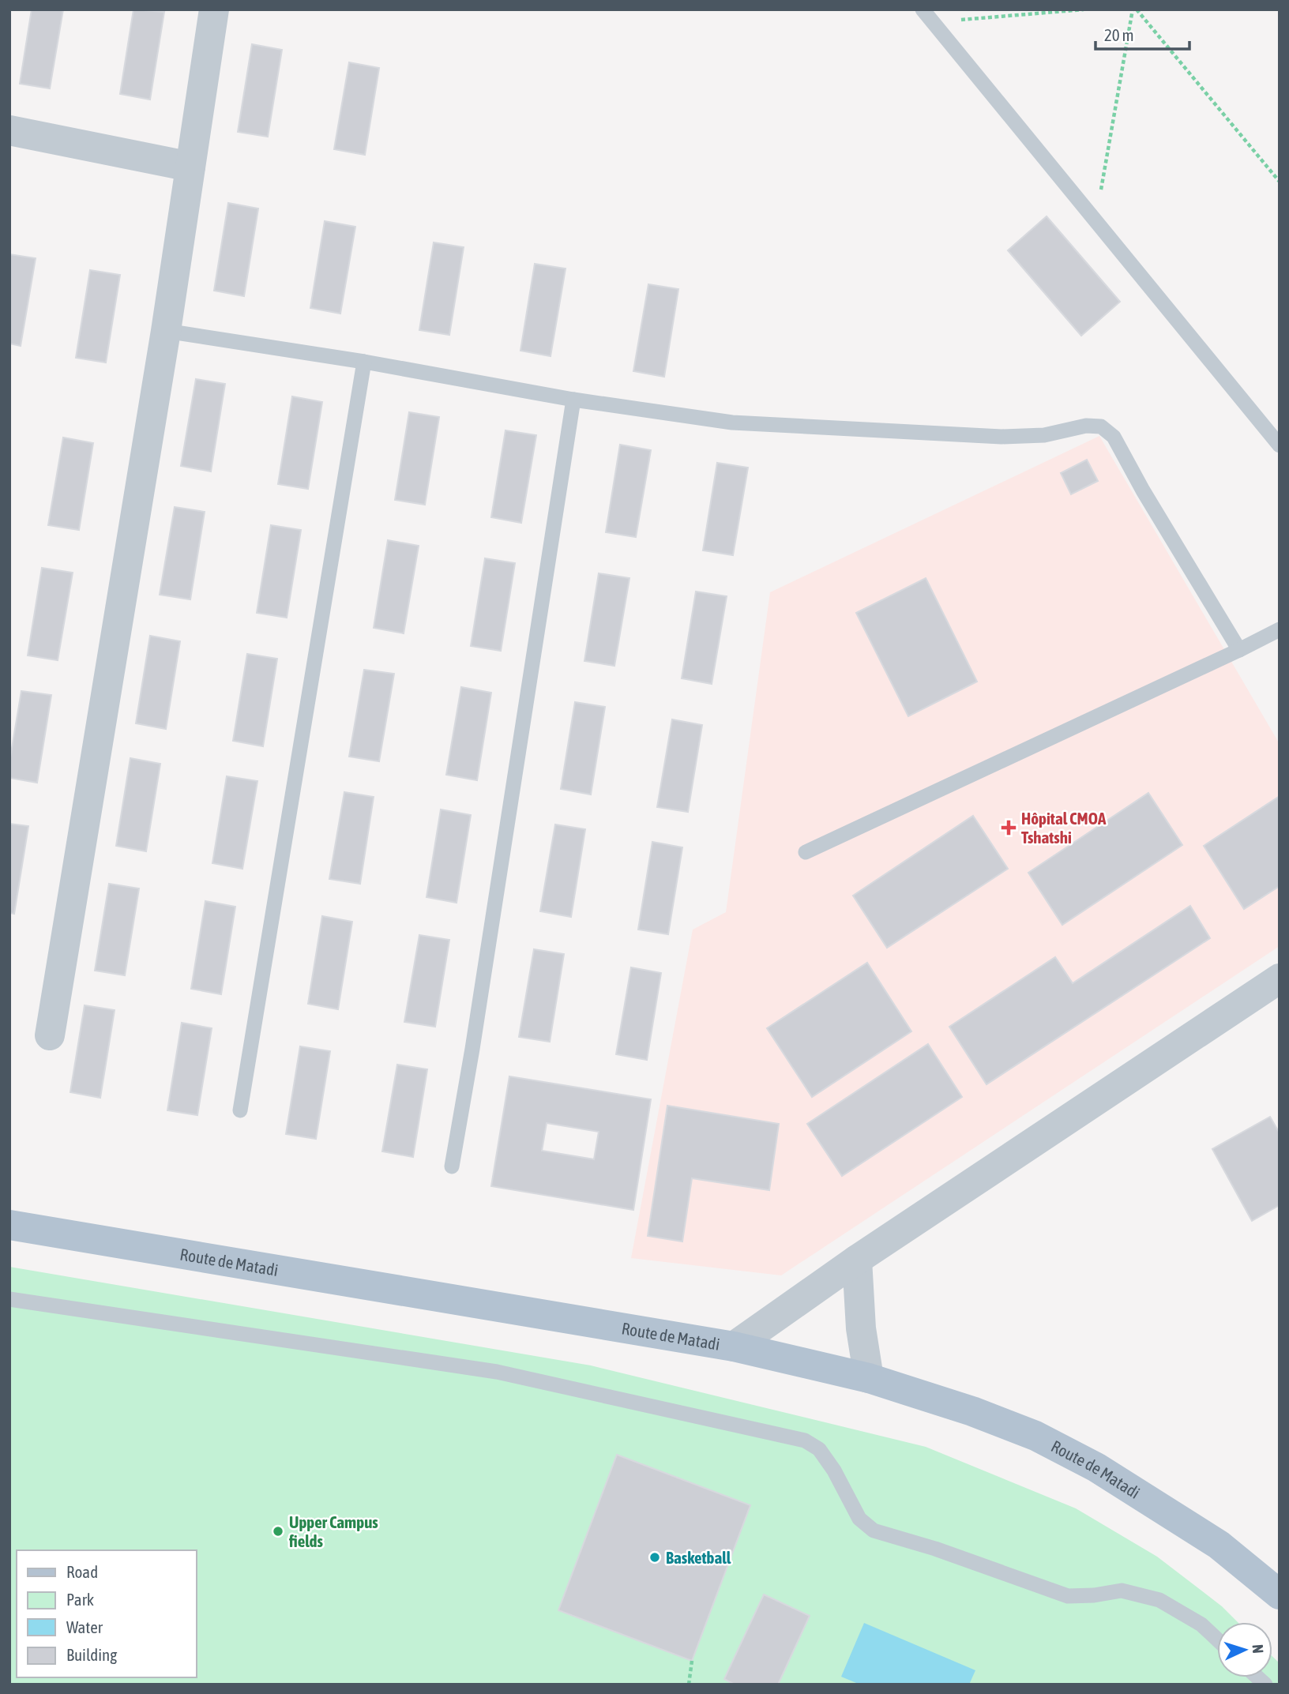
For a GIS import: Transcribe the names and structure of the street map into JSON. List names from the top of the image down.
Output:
{
  "streets": {
    "main road": ["Route de Matadi"]
  },
  "places": {
    "health": ["Hôpital CMOA Tshatshi"],
    "other": ["Upper Campus fields", "Basketball"]
  },
  "legend": [
    "Road",
    "Park",
    "Water",
    "Building"
  ],
  "scale_bar": "20 m",
  "north": "right"
}
